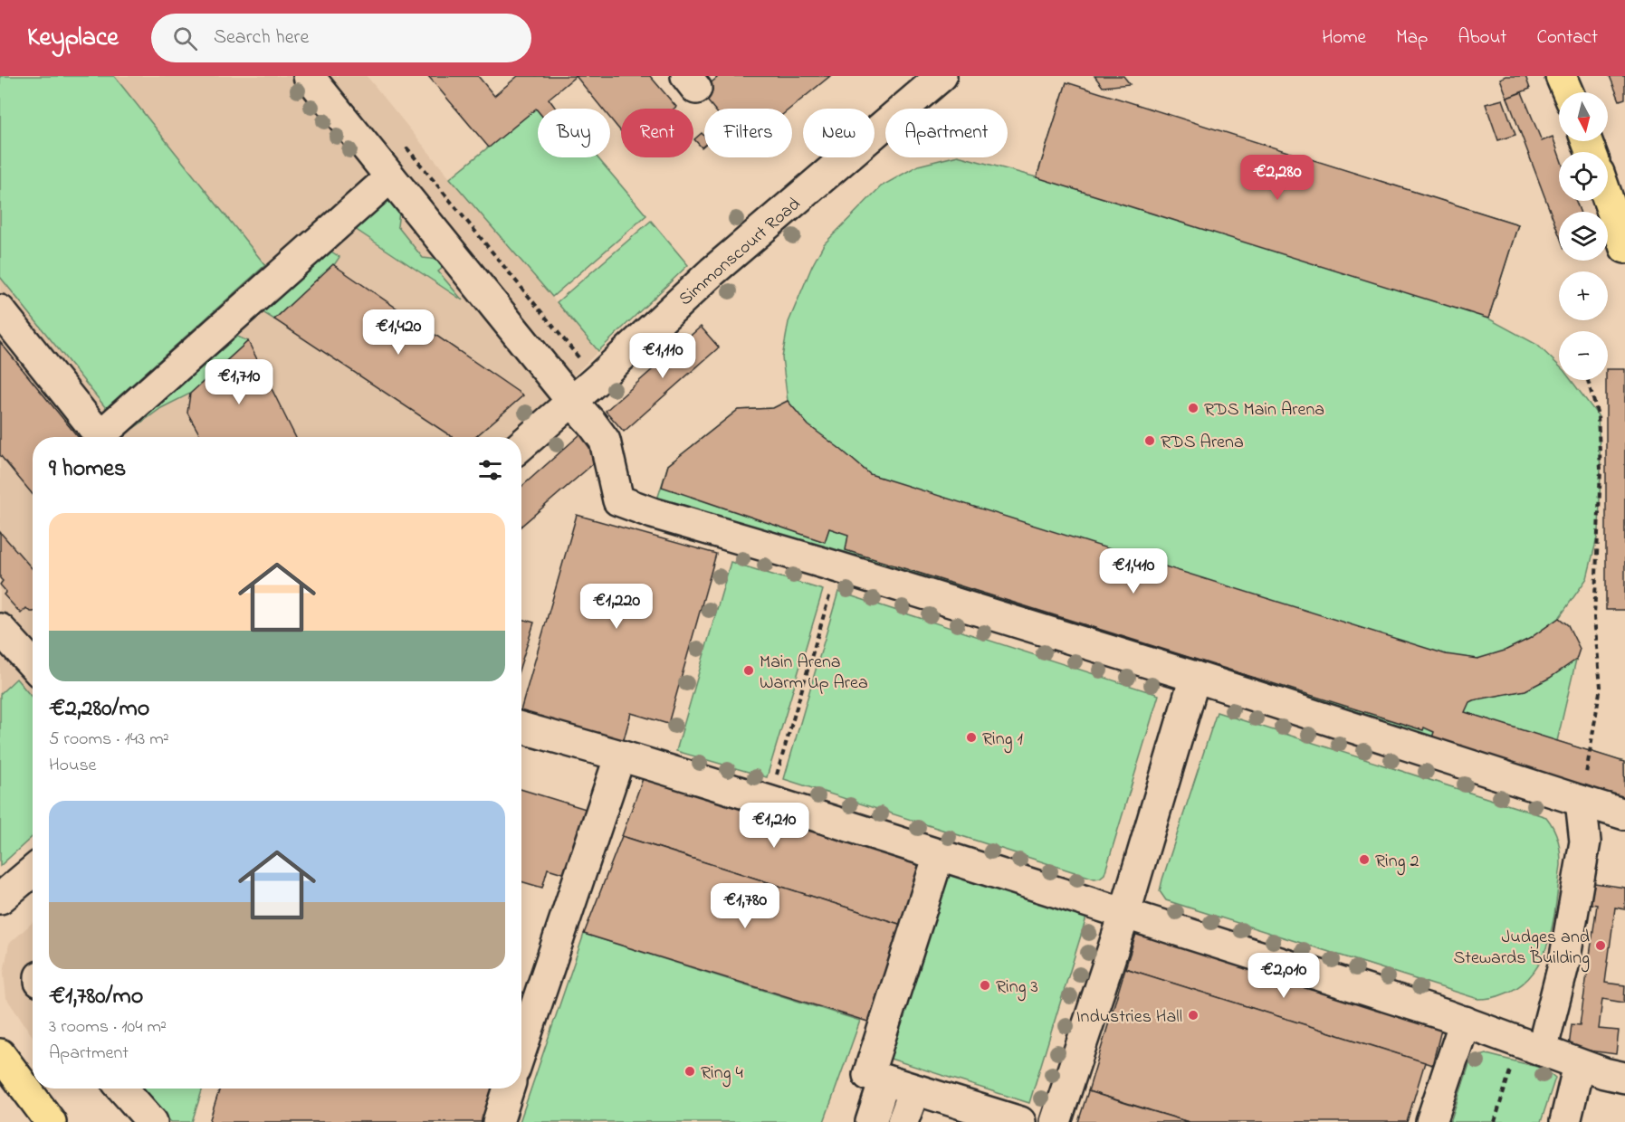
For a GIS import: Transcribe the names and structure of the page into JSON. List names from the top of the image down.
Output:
{
  "streets": {
    "street": ["Simmonscourt Road"]
  },
  "places": [
    "RDS Main Arena",
    "RDS Arena",
    "Main Arena Warm Up Area",
    "Ring 1",
    "Ring 2",
    "Judges and Stewards Building",
    "Ring 3",
    "Industries Hall",
    "Ring 4"
  ],
  "north": "bottom",
  "page": {
    "header": "Keyplace",
    "search": "Search here",
    "nav": [
      "Home",
      "Map",
      "About",
      "Contact"
    ],
    "map_buttons": ["+", "−"],
    "chip": [
      "Buy",
      "Rent",
      "Filters",
      "New",
      "Apartment"
    ],
    "price": [
      "€2,280",
      "€1,420",
      "€1,110",
      "€1,710",
      "€1,410",
      "€1,220",
      "€1,210",
      "€1,780",
      "€2,010"
    ],
    "heading": "9 homes",
    "list": [
      {
        "name": "€2,280/mo",
        "note": "5 rooms · 143 m² · House"
      },
      {
        "name": "€1,780/mo",
        "note": "3 rooms · 104 m² · Apartment"
      }
    ]
  }
}
